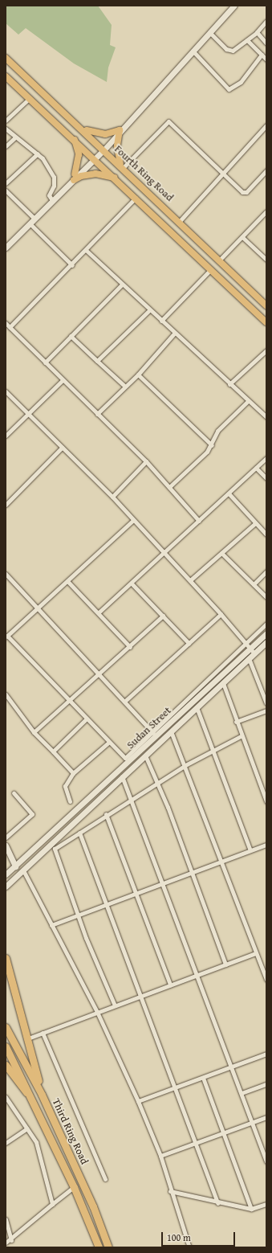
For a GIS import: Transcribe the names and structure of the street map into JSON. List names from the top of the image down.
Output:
{
  "streets": {
    "highway": ["Third Ring Road"],
    "main road": ["Fourth Ring Road", "Sudan Street"]
  },
  "scale_bar": "100 m"
}
